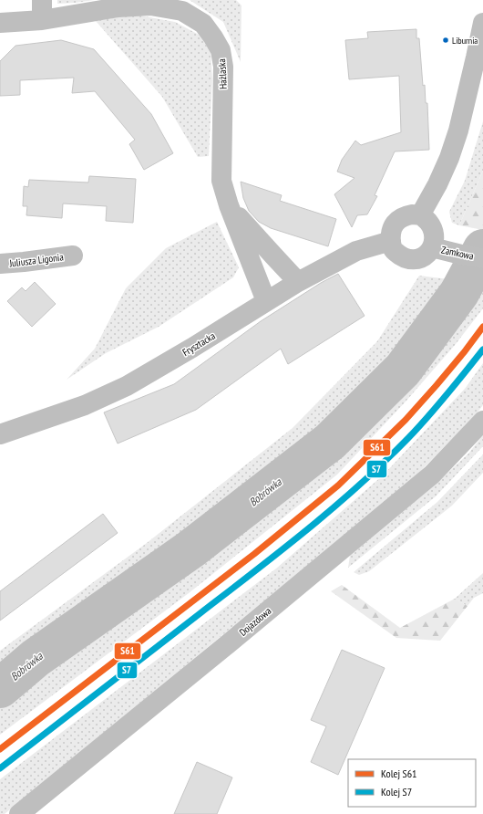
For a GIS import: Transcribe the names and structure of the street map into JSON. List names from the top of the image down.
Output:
{
  "streets": {
    "street": [
      "Hażlaska",
      "Zamkowa",
      "Juliusza Ligonia",
      "Frysztacka",
      "Dojazdowa"
    ]
  },
  "crossings": [
    ["Hażlaska", "Frysztacka"],
    ["Zamkowa", "Frysztacka"]
  ],
  "water": ["Bobrówka"],
  "places": ["Liburnia"],
  "lines": ["rail line S61", "rail line S7"],
  "legend": ["Kolej S61", "Kolej S7"]
}
